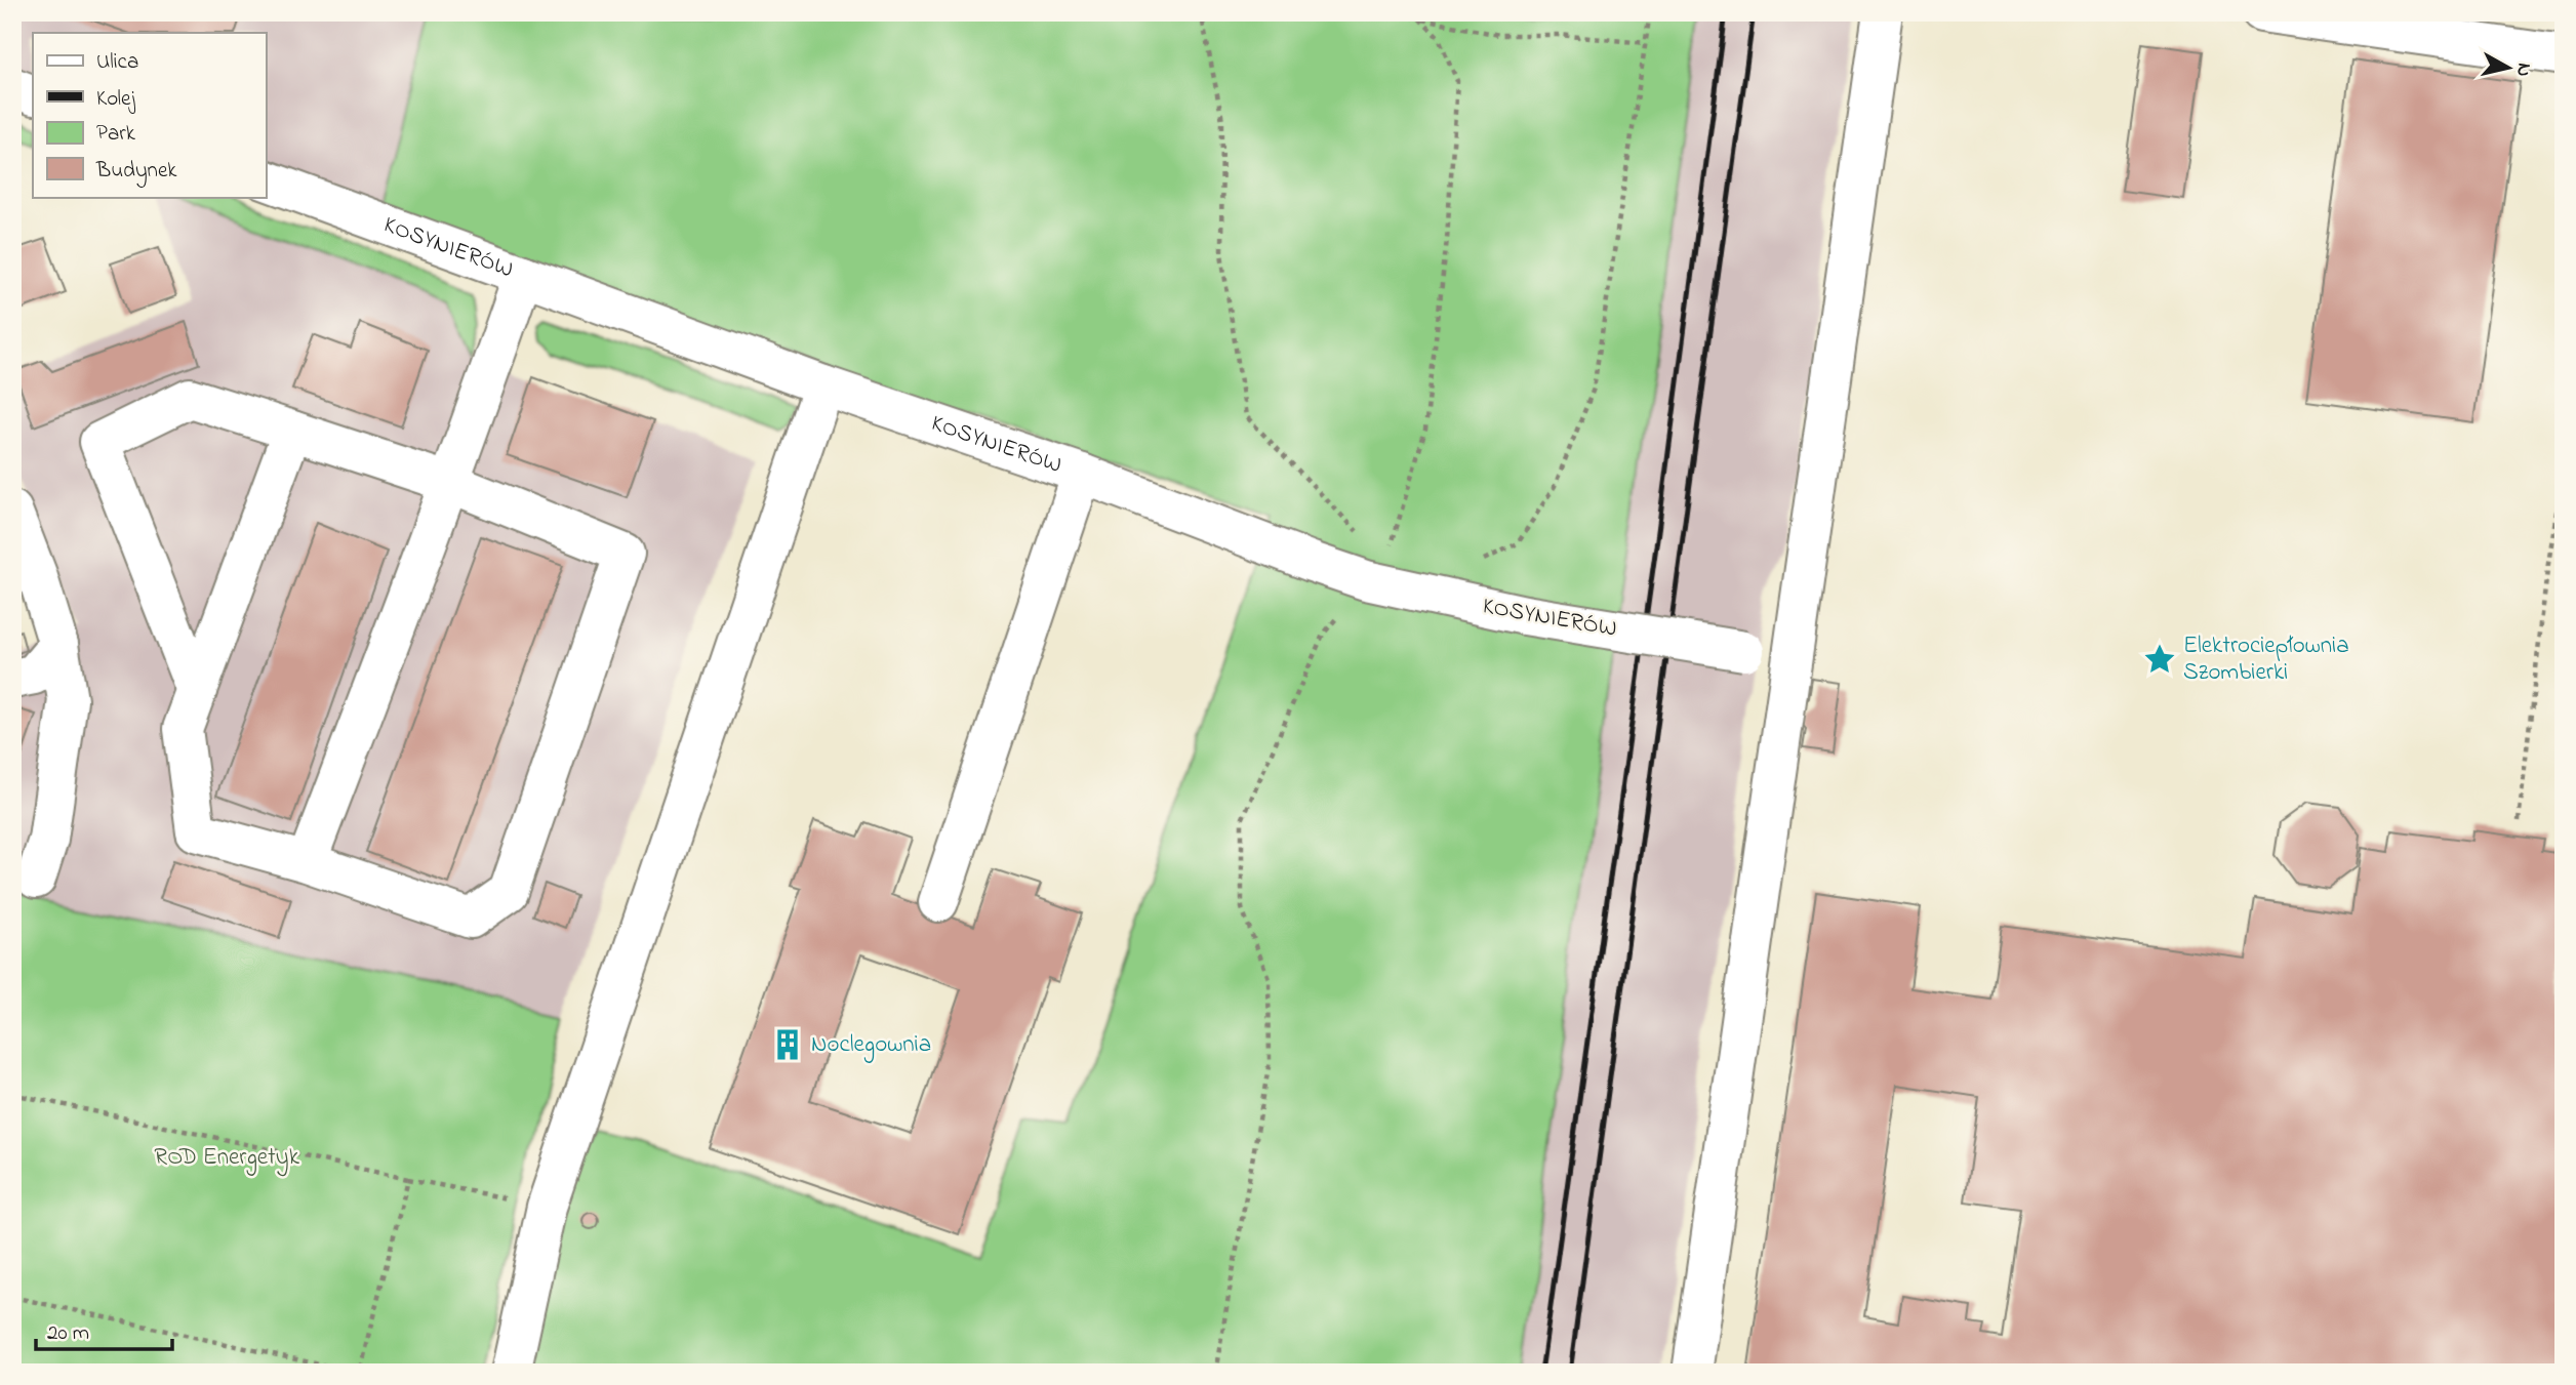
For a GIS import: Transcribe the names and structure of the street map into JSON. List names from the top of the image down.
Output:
{
  "streets": {
    "street": ["KOSYNIERÓW"]
  },
  "parks": ["ROD Energetyk"],
  "places": {
    "place": ["Elektrociepłownia Szombierki"],
    "building": ["Noclegownia"]
  },
  "legend": [
    "Ulica",
    "Kolej",
    "Park",
    "Budynek"
  ],
  "scale_bar": "20 m",
  "north": "right"
}
